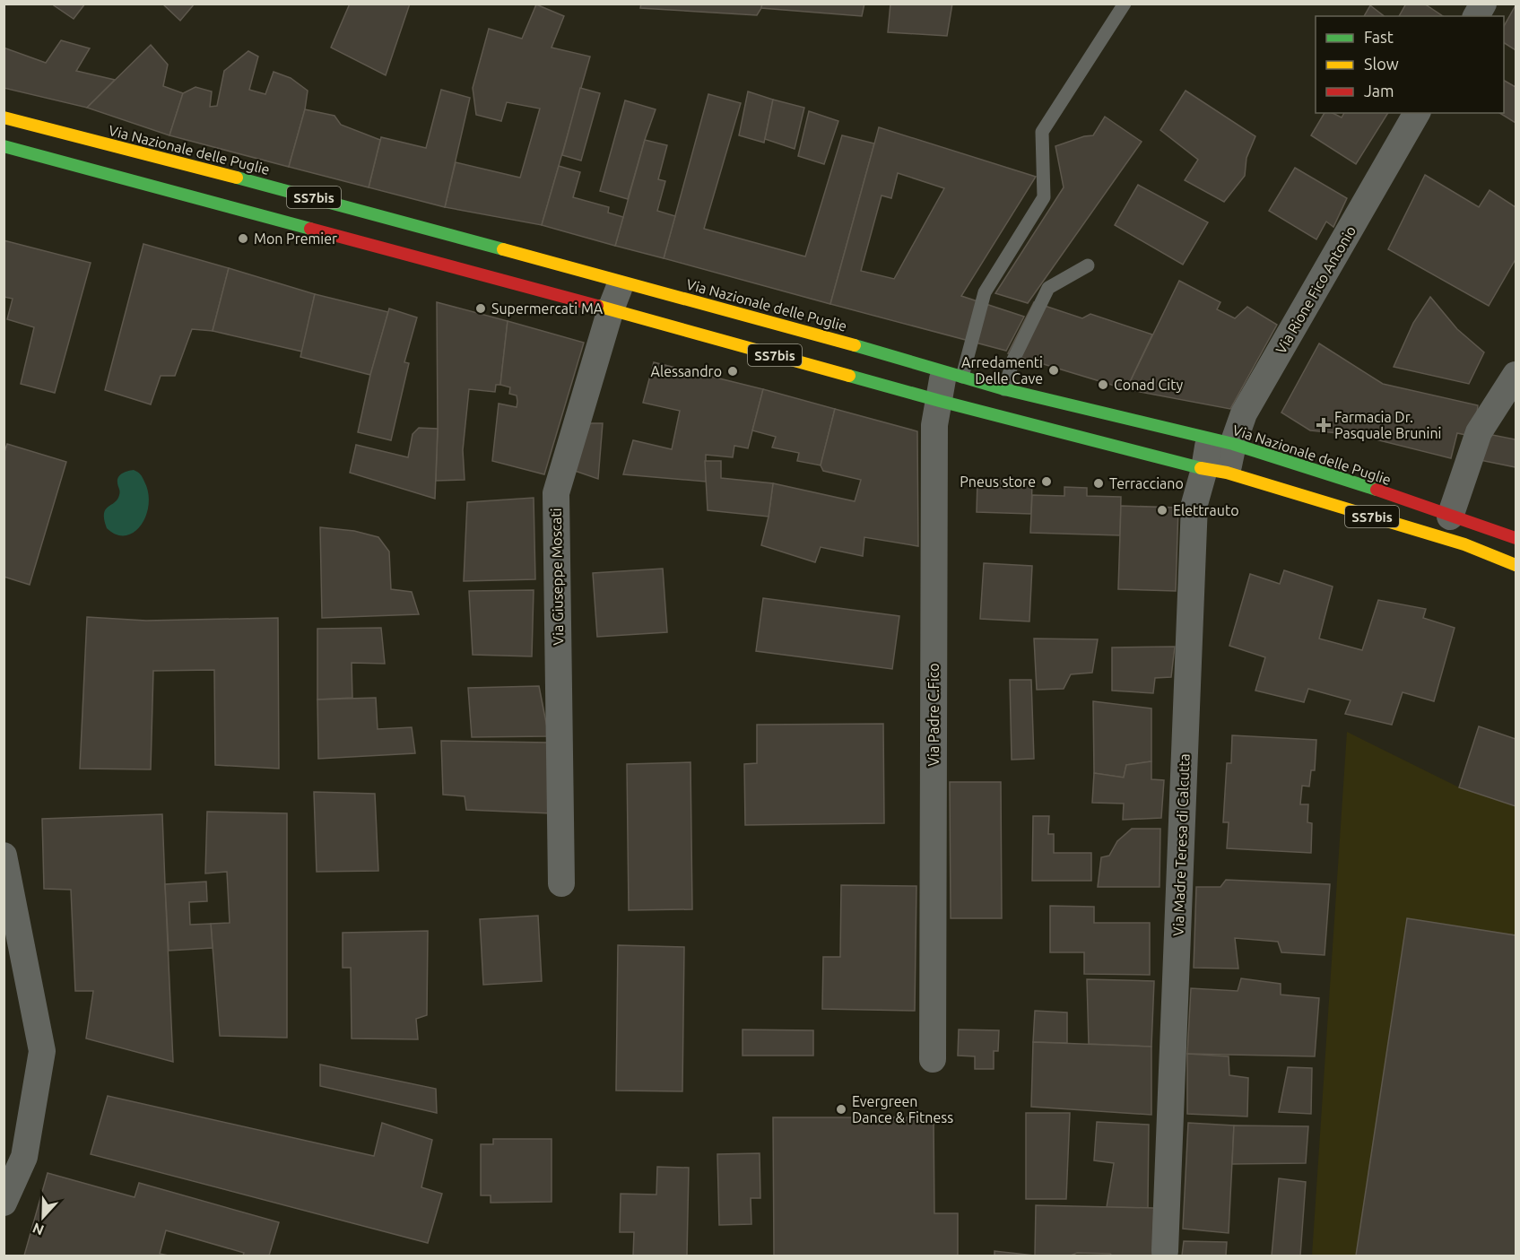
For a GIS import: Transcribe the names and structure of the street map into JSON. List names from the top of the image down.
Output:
{
  "streets": {
    "main road": ["Via Nazionale delle Puglie", "SS7bis"],
    "street": [
      "Via Rione Fico Antonio",
      "Via Giuseppe Moscati",
      "Via Padre C.Fico",
      "Via Madre Teresa di Calcutta"
    ]
  },
  "crossings": [
    ["Via Nazionale delle Puglie", "Via Rione Fico Antonio"],
    ["Via Nazionale delle Puglie", "Via Giuseppe Moscati"],
    ["Via Nazionale delle Puglie", "Via Padre C.Fico"],
    ["SS7bis", "Via Rione Fico Antonio"],
    ["SS7bis", "Via Giuseppe Moscati"],
    ["SS7bis", "Via Padre C.Fico"],
    ["SS7bis", "Via Madre Teresa di Calcutta"],
    ["Via Rione Fico Antonio", "Via Madre Teresa di Calcutta"]
  ],
  "places": {
    "other": [
      "Mon Premier",
      "Supermercati MA",
      "Arredamenti Delle Cave",
      "Alessandro",
      "Conad City",
      "Pneus store",
      "Terracciano",
      "Elettrauto",
      "Evergreen Dance & Fitness"
    ],
    "health": ["Farmacia Dr. Pasquale Brunini"]
  },
  "legend": ["Fast", "Slow", "Jam"],
  "north": "bottom"
}
